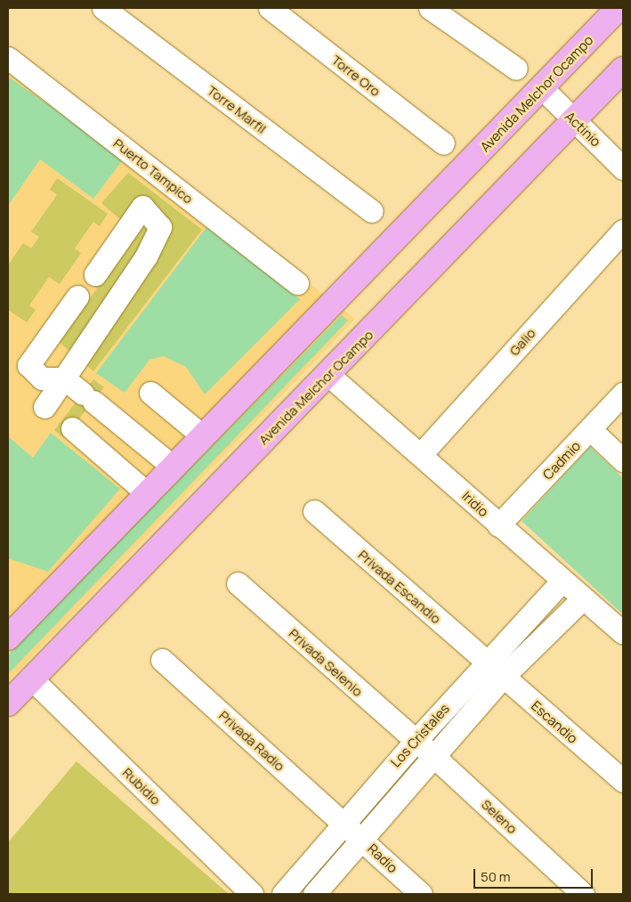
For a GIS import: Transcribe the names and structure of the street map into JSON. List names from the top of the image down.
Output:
{
  "streets": {
    "main road": ["Avenida Melchor Ocampo"],
    "street": [
      "Torre Oro",
      "Torre Marfil",
      "Actinio",
      "Puerto Tampico",
      "Galio",
      "Cadmio",
      "Iridio",
      "Privada Escandio",
      "Privada Selenio",
      "Escandio",
      "Los Cristales",
      "Privada Radio",
      "Rubidio",
      "Seleno",
      "Radio"
    ]
  },
  "crossings": [
    ["Avenida Melchor Ocampo", "Actinio"],
    ["Avenida Melchor Ocampo", "Iridio"],
    ["Avenida Melchor Ocampo", "Rubidio"],
    ["Galio", "Iridio"],
    ["Cadmio", "Iridio"],
    ["Iridio", "Los Cristales"],
    ["Privada Escandio", "Escandio"],
    ["Privada Escandio", "Los Cristales"],
    ["Privada Selenio", "Los Cristales"],
    ["Privada Selenio", "Seleno"],
    ["Escandio", "Los Cristales"],
    ["Los Cristales", "Privada Radio"],
    ["Los Cristales", "Seleno"],
    ["Los Cristales", "Radio"],
    ["Privada Radio", "Radio"]
  ],
  "scale_bar": "50 m"
}
